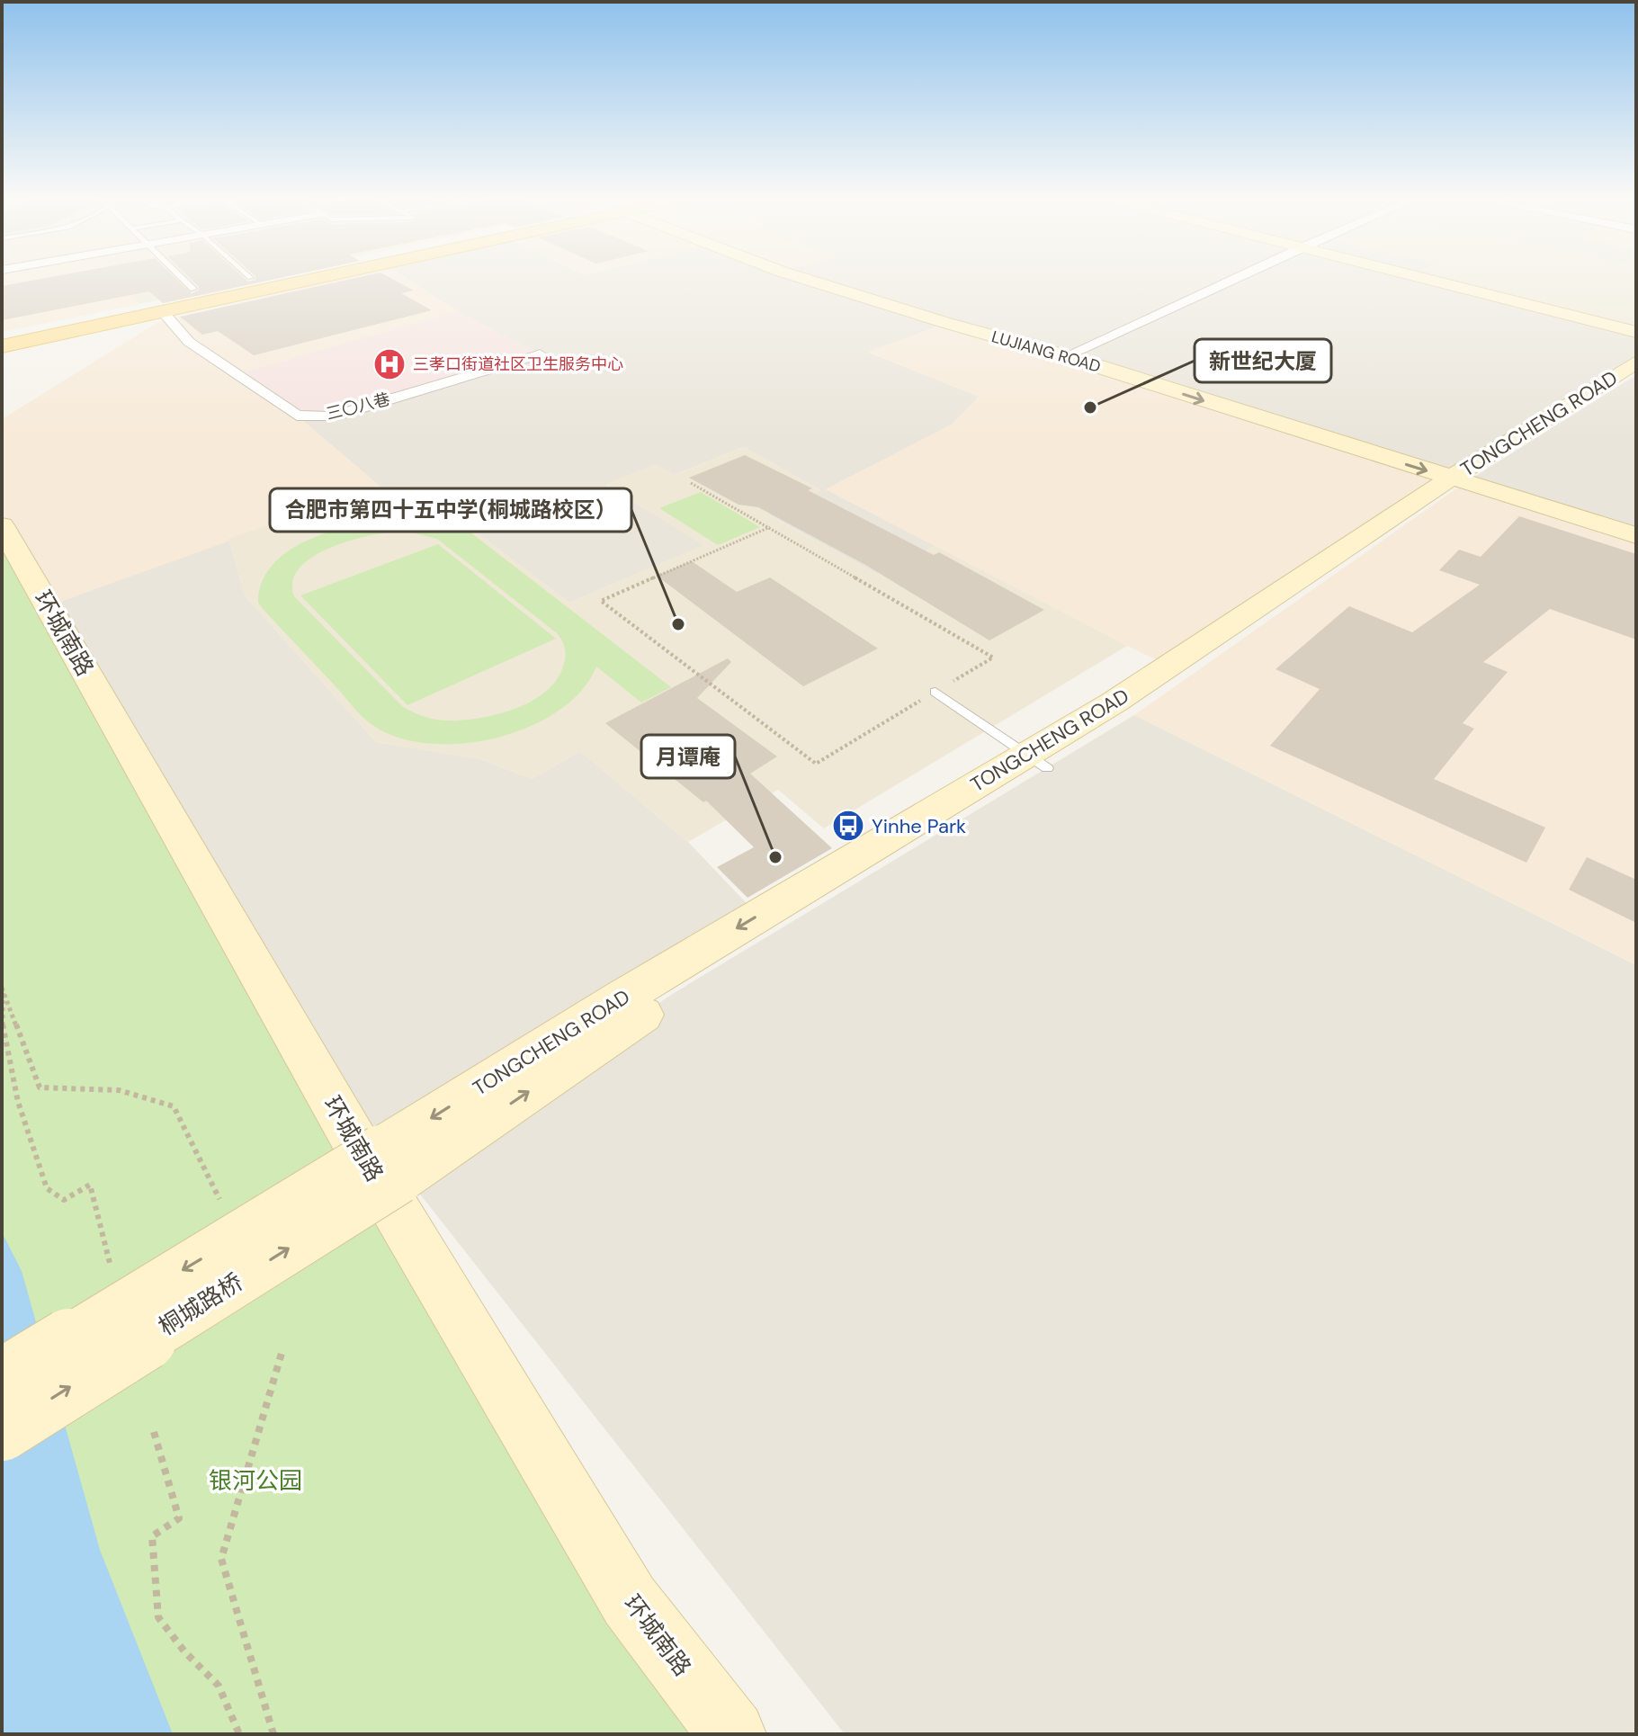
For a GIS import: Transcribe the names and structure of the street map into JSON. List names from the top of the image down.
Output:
{
  "streets": {
    "street": [
      "LUJIANG ROAD",
      "三〇八巷",
      "TONGCHENG ROAD",
      "环城南路",
      "桐城路桥"
    ]
  },
  "crossings": [
    ["LUJIANG ROAD", "TONGCHENG ROAD"],
    ["TONGCHENG ROAD", "桐城路桥"]
  ],
  "one_way": ["LUJIANG ROAD"],
  "parks": ["银河公园"],
  "places": {
    "hospital": ["三孝口街道社区卫生服务中心"],
    "other": ["新世纪大厦", "合肥市第四十五中学(桐城路校区）", "月谭庵"],
    "bus stop": ["Yinhe Park"]
  }
}
